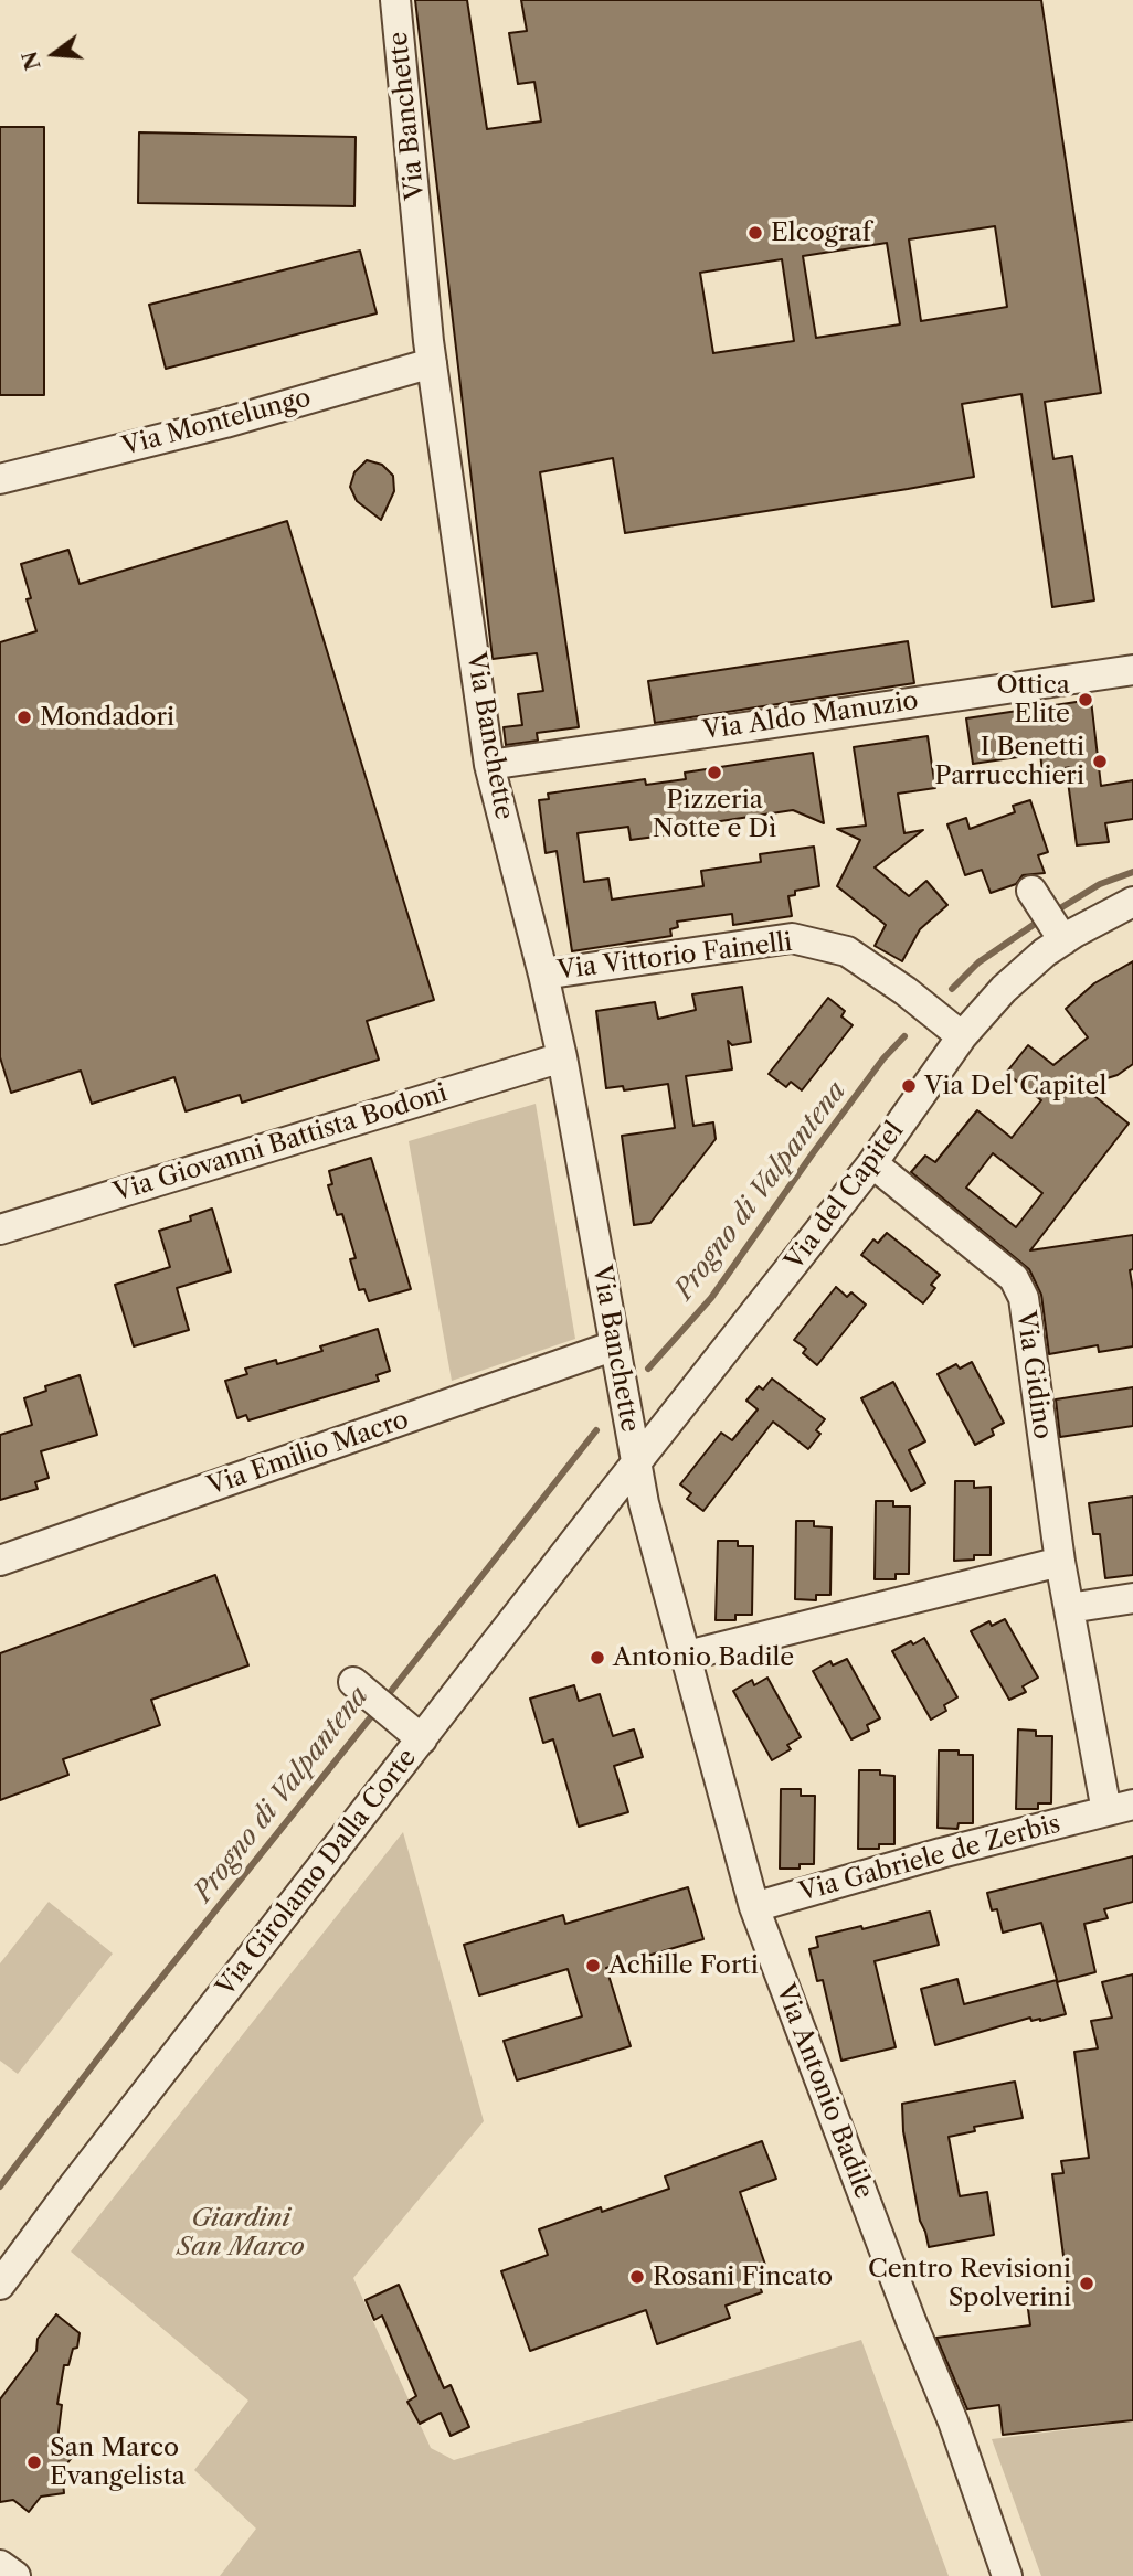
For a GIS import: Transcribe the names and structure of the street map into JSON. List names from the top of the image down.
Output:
{
  "streets": {
    "street": [
      "Via Banchette",
      "Via Montelungo",
      "Via Aldo Manuzio",
      "Via Vittorio Fainelli",
      "Via Giovanni Battista Bodoni",
      "Via del Capitel",
      "Via Gidino",
      "Via Emilio Macro",
      "Via Gabriele de Zerbis",
      "Via Girolamo Dalla Corte",
      "Via Antonio Badile"
    ]
  },
  "crossings": [
    ["Via Banchette", "Via Montelungo"],
    ["Via Banchette", "Via Aldo Manuzio"],
    ["Via Banchette", "Via Vittorio Fainelli"],
    ["Via Banchette", "Via Giovanni Battista Bodoni"],
    ["Via Banchette", "Via del Capitel"],
    ["Via Banchette", "Via Emilio Macro"],
    ["Via Banchette", "Via Girolamo Dalla Corte"],
    ["Via Banchette", "Via Antonio Badile"],
    ["Via Vittorio Fainelli", "Via del Capitel"],
    ["Via del Capitel", "Via Gidino"],
    ["Via del Capitel", "Via Girolamo Dalla Corte"],
    ["Via del Capitel", "Via Antonio Badile"],
    ["Via Gidino", "Via Gabriele de Zerbis"],
    ["Via Gabriele de Zerbis", "Via Antonio Badile"],
    ["Via Girolamo Dalla Corte", "Via Antonio Badile"]
  ],
  "water": ["Progno di Valpantena"],
  "parks": ["Giardini San Marco"],
  "places": [
    "Elcograf",
    "Ottica Elite",
    "Mondadori",
    "I Benetti Parrucchieri",
    "Pizzeria Notte e Dì",
    "Via Del Capitel",
    "Antonio Badile",
    "Achille Forti",
    "Rosani Fincato",
    "Centro Revisioni Spolverini",
    "San Marco Evangelista"
  ],
  "north": "left"
}
